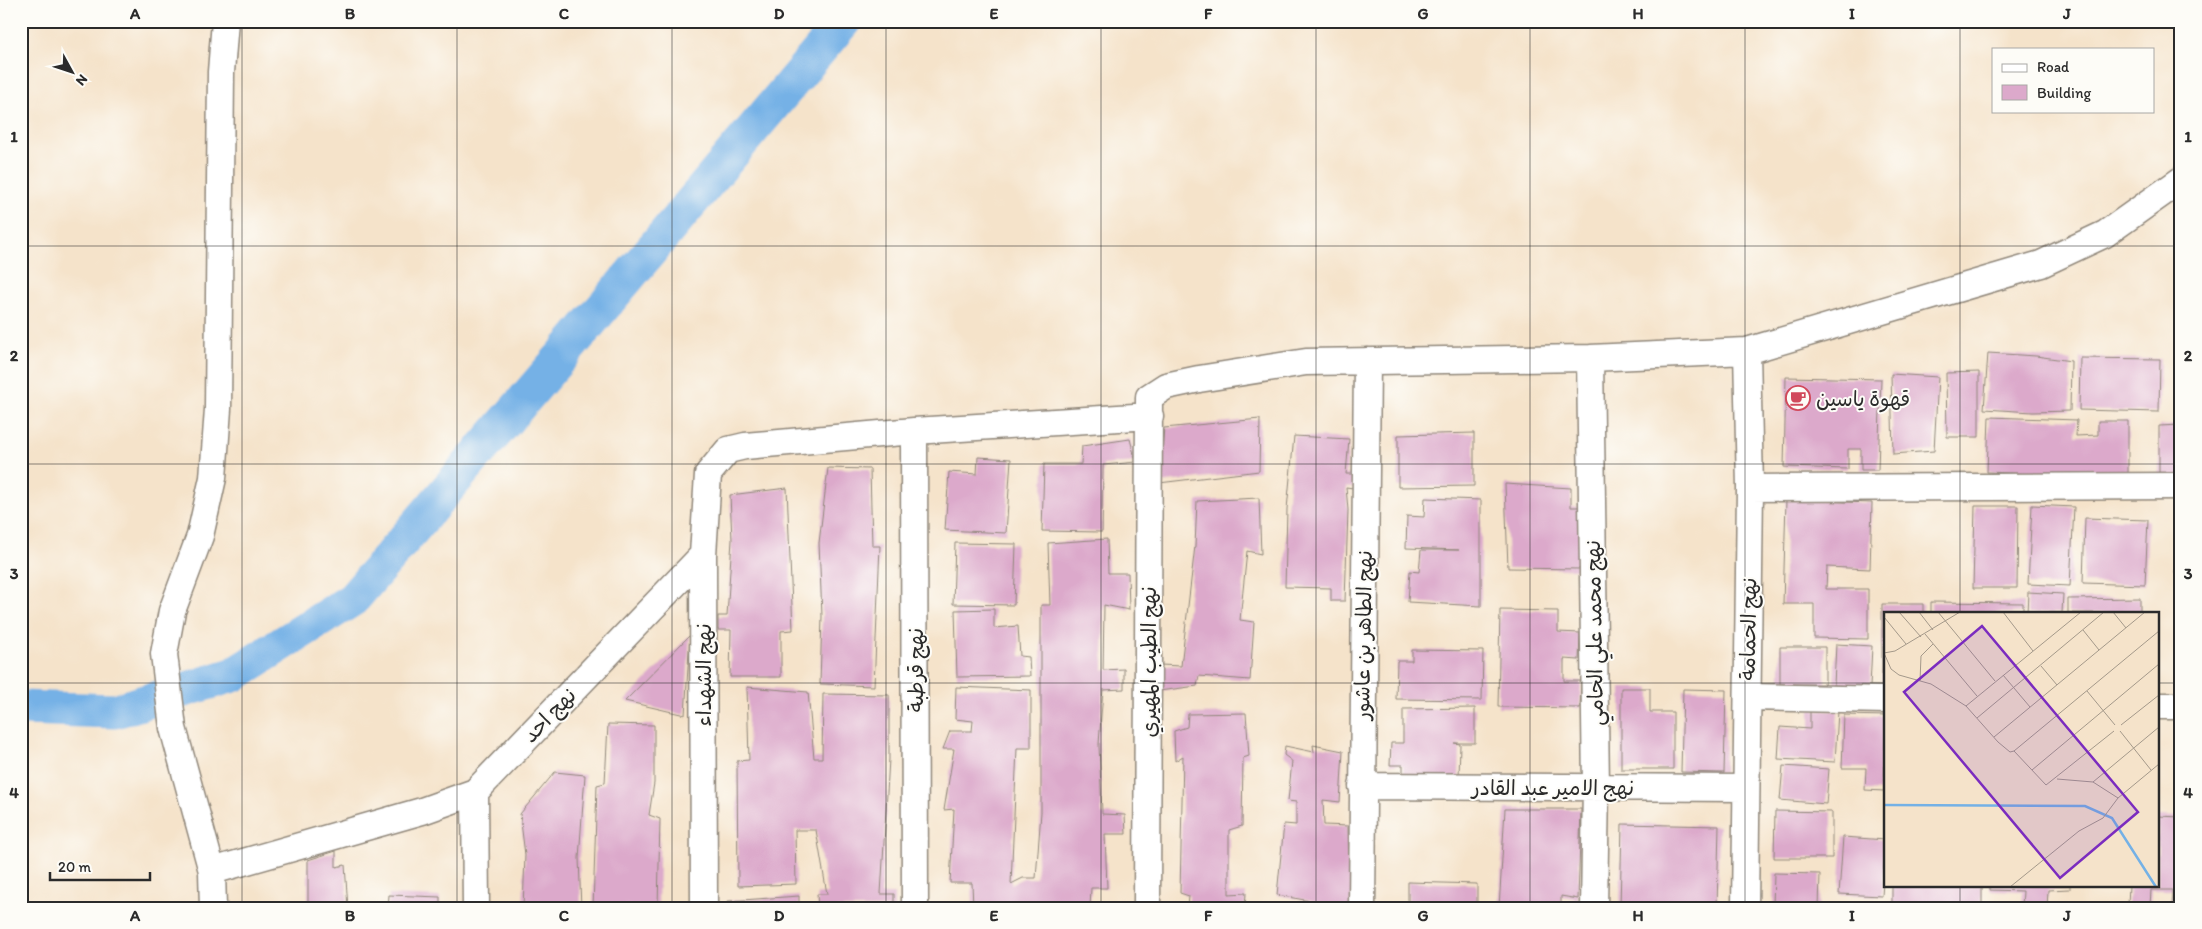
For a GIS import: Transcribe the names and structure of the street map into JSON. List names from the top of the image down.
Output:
{
  "streets": {
    "street": [
      "نهج الحمامة",
      "نهج محمد علي الحامي",
      "نهج الطاهر بن عاشور",
      "نهج الطيب المهيري",
      "نهج قرطبة",
      "نهج الشهداء",
      "نهج احد",
      "نهج الامير عبد القادر"
    ]
  },
  "crossings": [
    ["نهج الحمامة", "نهج الامير عبد القادر"],
    ["نهج محمد علي الحامي", "نهج الامير عبد القادر"],
    ["نهج الطاهر بن عاشور", "نهج الطيب المهيري"],
    ["نهج الطاهر بن عاشور", "نهج الامير عبد القادر"],
    ["نهج قرطبة", "نهج الشهداء"],
    ["نهج الشهداء", "نهج احد"]
  ],
  "places": {
    "cafe": ["قهوة ياسين"]
  },
  "legend": ["Road", "Building"],
  "scale_bar": "20 m",
  "north": "bottom right",
  "grid": {
    "columns": [
      "A",
      "B",
      "C",
      "D",
      "E",
      "F",
      "G",
      "H",
      "I",
      "J"
    ],
    "rows": [
      "1",
      "2",
      "3",
      "4"
    ]
  }
}
